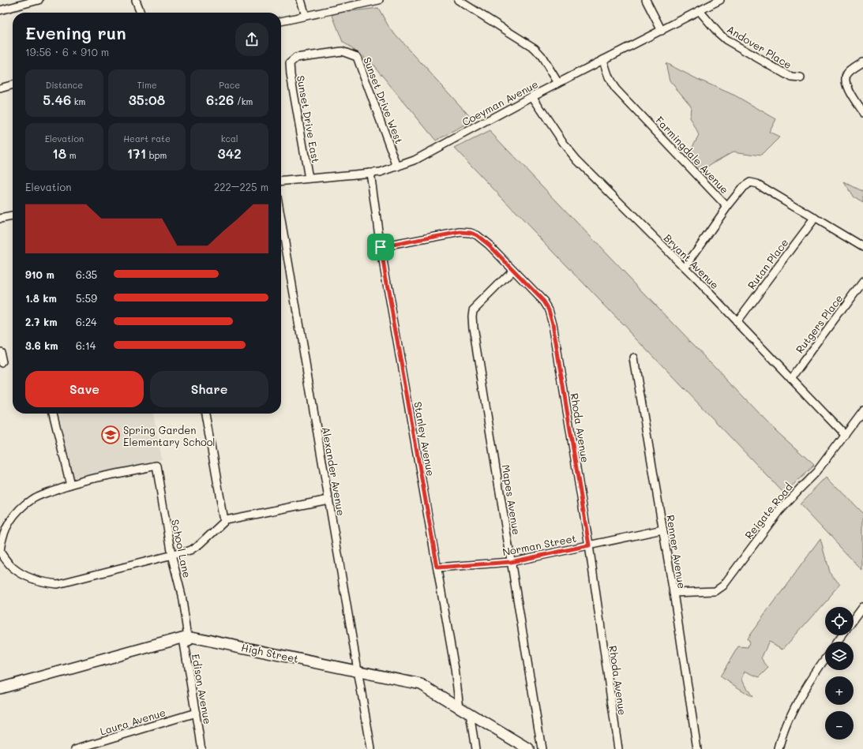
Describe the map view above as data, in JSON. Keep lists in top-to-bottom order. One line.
{"streets":{"street":["Andover Place","Sunset Drive West","Coeyman Avenue","Sunset Drive East","Farmingdale Avenue","Bryant Avenue","Rutan Place","Rutgers Place","Rhoda Avenue","Stanley Avenue","Alexander Avenue","Mapes Avenue","Reigate Road","Norman Street","School Lane","Renner Avenue","High Street","Edison Avenue","Laura Avenue"]},"crossings":[["Andover Place","Coeyman Avenue"],["Sunset Drive West","Coeyman Avenue"],["Sunset Drive West","Sunset Drive East"],["Coeyman Avenue","Sunset Drive East"],["Coeyman Avenue","Farmingdale Avenue"],["Coeyman Avenue","Bryant Avenue"],["Coeyman Avenue","Stanley Avenue"],["Farmingdale Avenue","Rutan Place"],["Bryant Avenue","Rutan Place"],["Bryant Avenue","Rutgers Place"],["Bryant Avenue","Reigate Road"],["Rhoda Avenue","Stanley Avenue"],["Rhoda Avenue","Mapes Avenue"],["Rhoda Avenue","Norman Street"],["Stanley Avenue","Norman Street"],["Stanley Avenue","High Street"],["Alexander Avenue","High Street"],["Mapes Avenue","Norman Street"],["Reigate Road","Renner Avenue"],["Norman Street","Renner Avenue"],["School Lane","High Street"],["School Lane","Edison Avenue"],["High Street","Edison Avenue"],["Edison Avenue","Laura Avenue"]],"places":{"school or university":["Spring Garden Elementary School"]},"page":{"heading":["Evening run","19:56 · 6 × 910 m"],"stats":[["Distance","5.46 km"],["Time","35:08"],["Pace","6:26 /km"],["Elevation","18 m"],["Heart rate","171 bpm"],["kcal","342"]],"chart":["Elevation","222–225 m"],"list":[{"name":"910 m","note":"6:35"},{"name":"1.8 km","note":"5:59"},{"name":"2.7 km","note":"6:24"},{"name":"3.6 km","note":"6:14"}],"buttons":["Save","Share"],"map_buttons":["+","−"]}}
